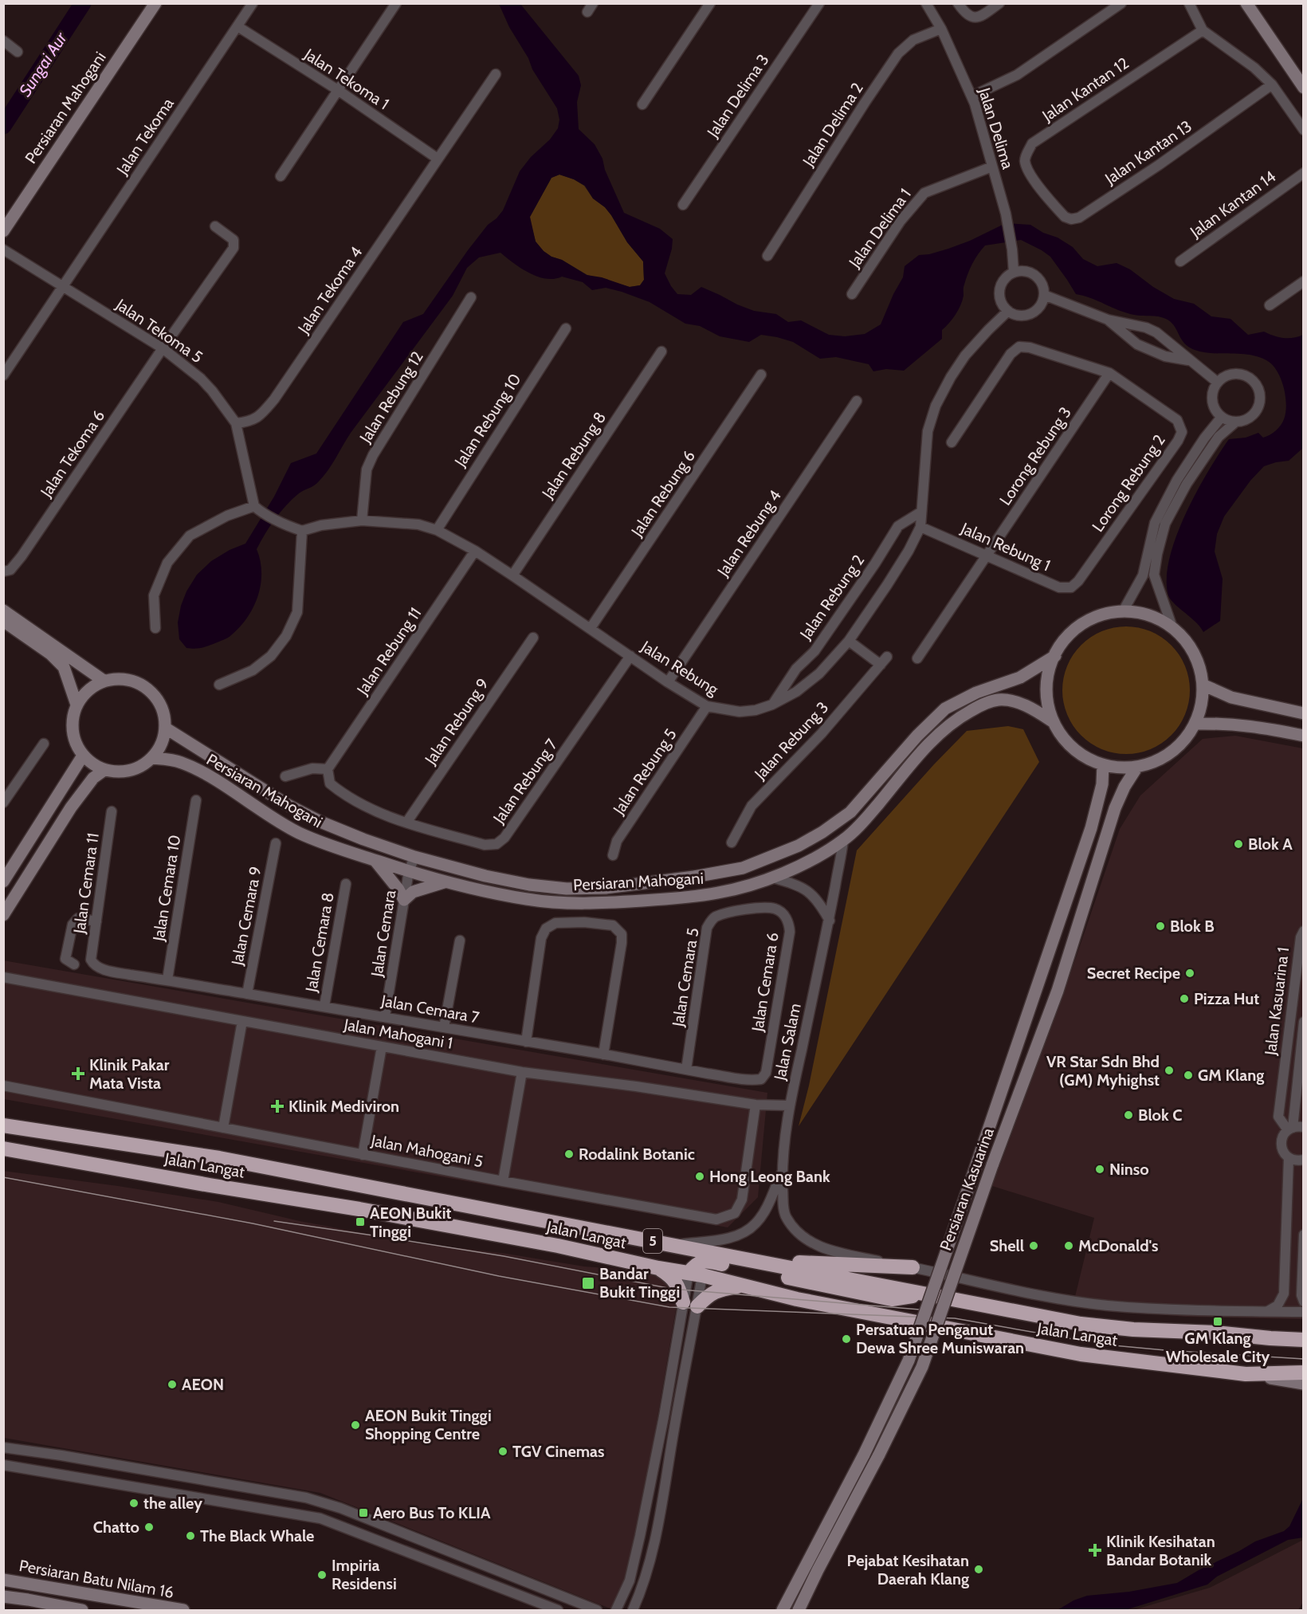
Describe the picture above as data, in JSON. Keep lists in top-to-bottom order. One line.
{"streets":{"highway":["Jalan Langat","5"],"main road":["Persiaran Mahogani","Persiaran Kasuarina","Persiaran Batu Nilam 16"],"street":["Jalan Tekoma 1","Jalan Kantan 12","Jalan Delima 3","Jalan Delima 2","Jalan Delima","Jalan Tekoma","Jalan Kantan 13","Jalan Kantan 14","Jalan Delima 1","Jalan Tekoma 4","Jalan Tekoma 5","Jalan Rebung 12","Jalan Rebung 10","Jalan Tekoma 6","Jalan Rebung 8","Lorong Rebung 3","Lorong Rebung 2","Jalan Rebung 6","Jalan Rebung 4","Jalan Rebung 1","Jalan Rebung 2","Jalan Rebung 11","Jalan Rebung","Jalan Rebung 9","Jalan Rebung 3","Jalan Rebung 5","Jalan Rebung 7","Jalan Cemara 11","Jalan Cemara 10","Jalan Cemara 9","Jalan Cemara","Jalan Cemara 8","Jalan Cemara 5","Jalan Cemara 6","Jalan Kasuarina 1","Jalan Cemara 7","Jalan Mahogani 1","Jalan Salam","Jalan Mahogani 5"]},"crossings":[["Jalan Tekoma 1","Jalan Tekoma"],["Jalan Tekoma 1","Jalan Tekoma 4"],["Jalan Kantan 12","Jalan Kantan 13"],["Persiaran Mahogani","Jalan Cemara"],["Persiaran Mahogani","Jalan Salam"],["Persiaran Mahogani","Persiaran Kasuarina"],["Jalan Delima 2","Jalan Delima"],["Jalan Delima","Jalan Delima 1"],["Jalan Delima","Jalan Rebung"],["Jalan Tekoma","Jalan Tekoma 5"],["Jalan Tekoma 4","Jalan Tekoma 5"],["Jalan Tekoma 5","Jalan Tekoma 6"],["Jalan Rebung 12","Jalan Rebung"],["Jalan Rebung 10","Jalan Rebung"],["Jalan Rebung 8","Jalan Rebung"],["Lorong Rebung 3","Lorong Rebung 2"],["Lorong Rebung 3","Jalan Rebung 1"],["Lorong Rebung 2","Jalan Rebung 1"],["Jalan Rebung 6","Jalan Rebung"],["Jalan Rebung 4","Jalan Rebung"],["Jalan Rebung 1","Jalan Rebung"],["Jalan Rebung 2","Jalan Rebung"],["Jalan Rebung 11","Jalan Rebung"],["Jalan Rebung","Jalan Rebung 3"],["Jalan Rebung","Jalan Rebung 5"],["Jalan Rebung","Jalan Rebung 7"],["Jalan Rebung 9","Jalan Rebung 7"],["Jalan Cemara 11","Jalan Cemara 7"],["Jalan Cemara 10","Jalan Cemara 7"],["Jalan Cemara 9","Jalan Cemara 7"],["Jalan Cemara","Jalan Cemara 7"],["Jalan Cemara 8","Jalan Cemara 7"],["Jalan Cemara 5","Jalan Cemara 6"],["Jalan Cemara 5","Jalan Cemara 7"],["Jalan Cemara 6","Jalan Cemara 7"],["Jalan Mahogani 1","Jalan Salam"],["Jalan Mahogani 1","Jalan Mahogani 5"],["Jalan Langat","5"]],"water":["Sungai Aur"],"places":{"other":["Blok A","Blok B","Secret Recipe","Pizza Hut","VR Star Sdn Bhd (GM) Myhighst","GM Klang","Blok C","Rodalink Botanic","Ninso","Hong Leong Bank","Shell","McDonald's","Persatuan Penganut Dewa Shree Muniswaran","AEON","AEON Bukit Tinggi Shopping Centre","TGV Cinemas","the alley","Chatto","The Black Whale","Pejabat Kesihatan Daerah Klang","Impiria Residensi"],"health":["Klinik Pakar Mata Vista","Klinik Mediviron","Klinik Kesihatan Bandar Botanik"],"transit":["AEON Bukit Tinggi","Bandar Bukit Tinggi","GM Klang Wholesale City","Aero Bus To KLIA"]}}
